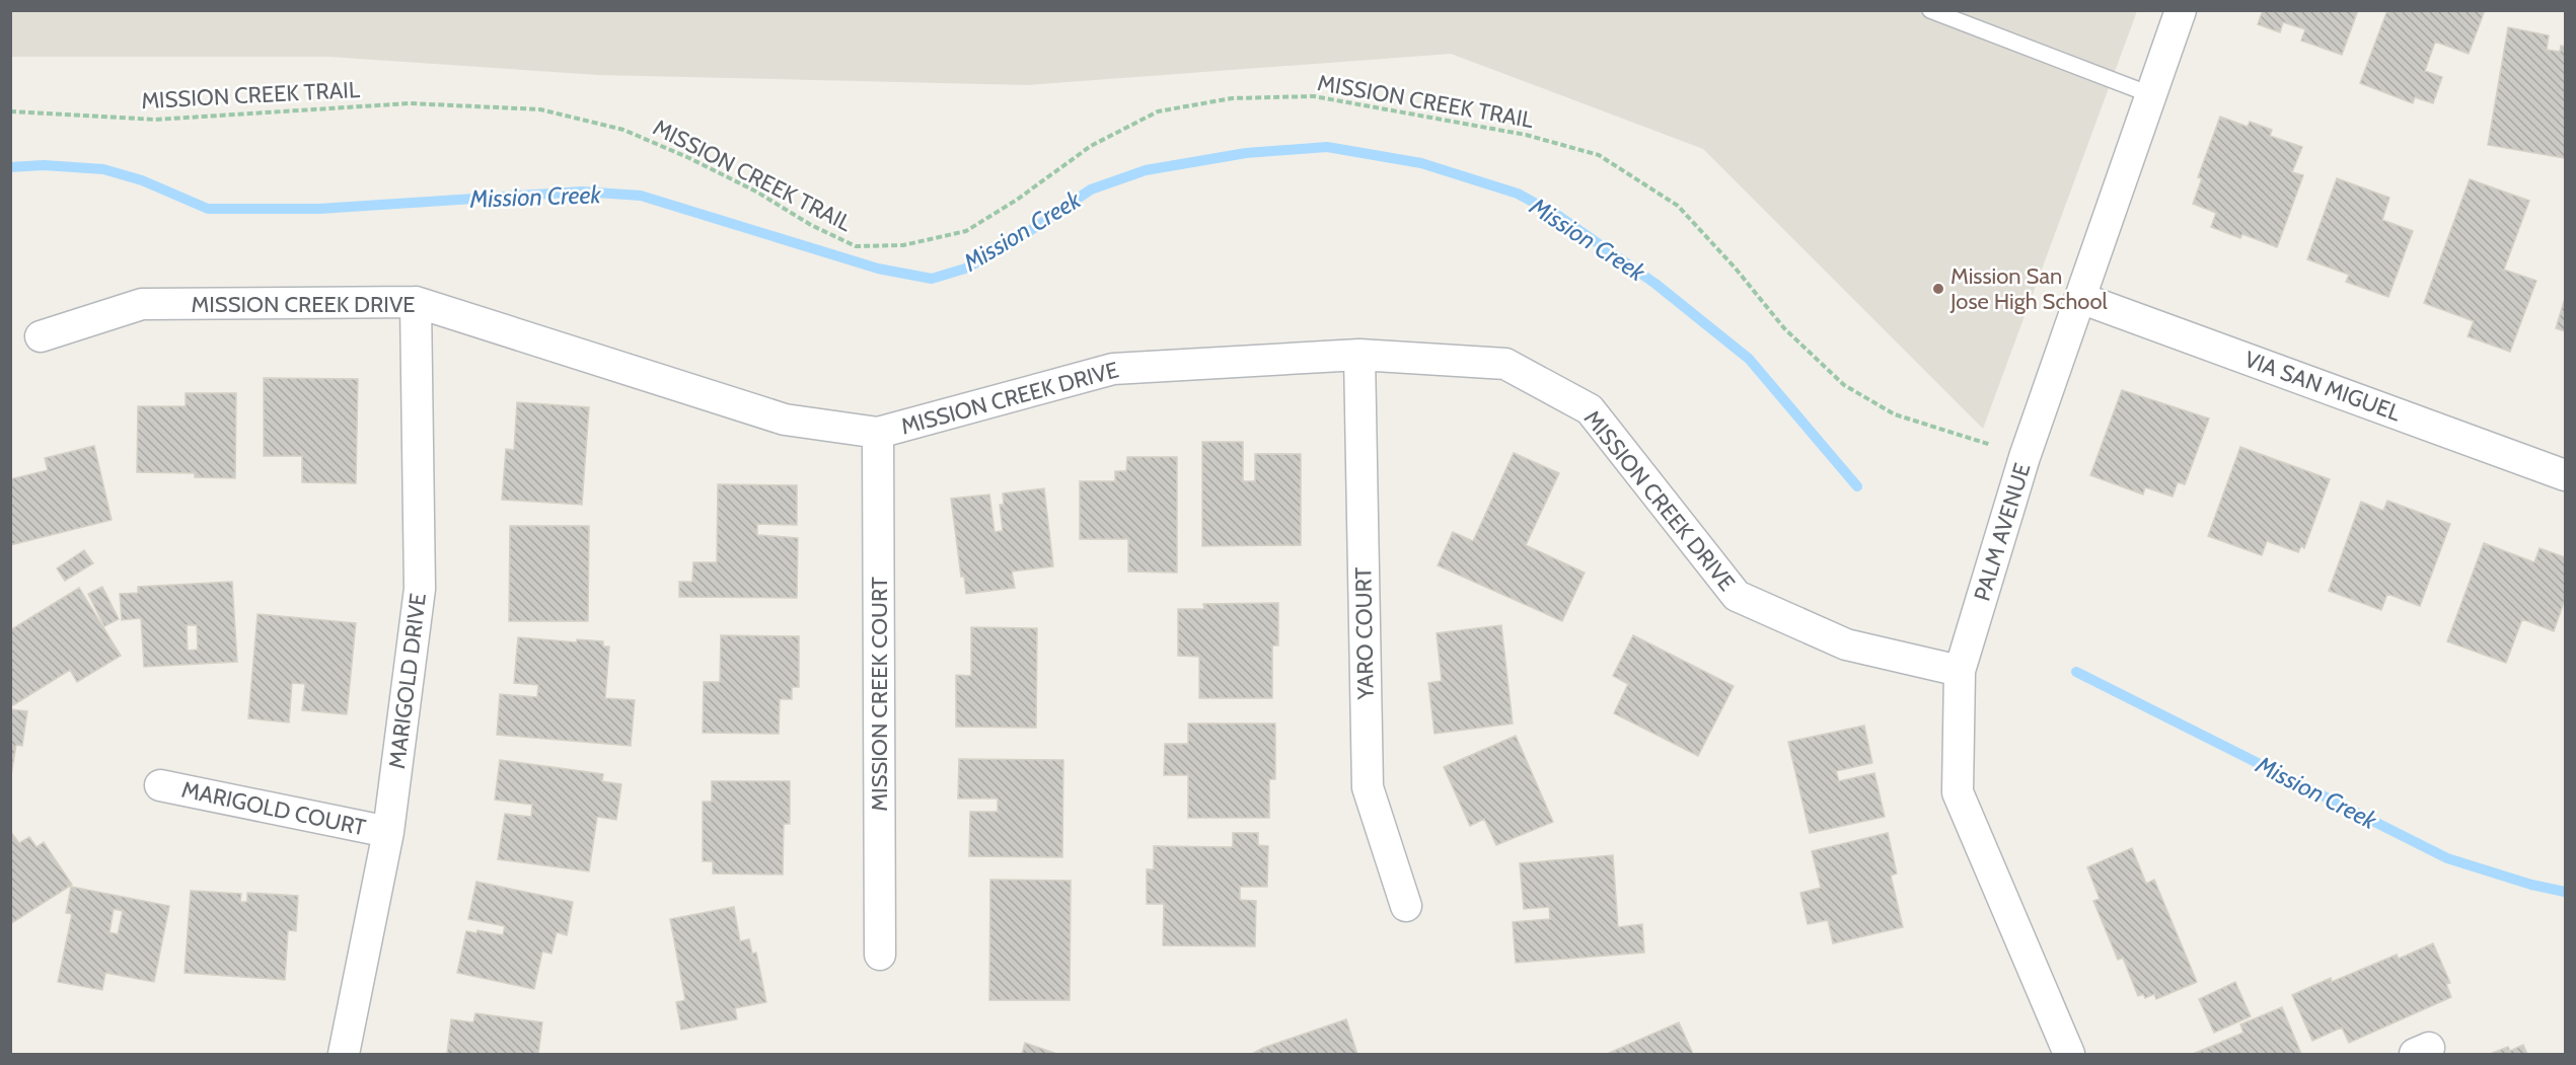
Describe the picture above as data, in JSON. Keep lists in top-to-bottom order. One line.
{"streets":{"street":["MISSION CREEK DRIVE","VIA SAN MIGUEL","PALM AVENUE","YARO COURT","MARIGOLD DRIVE","MISSION CREEK COURT","MARIGOLD COURT"],"path":["MISSION CREEK TRAIL"]},"crossings":[["MISSION CREEK TRAIL","PALM AVENUE"],["MISSION CREEK DRIVE","PALM AVENUE"],["MISSION CREEK DRIVE","YARO COURT"],["MISSION CREEK DRIVE","MARIGOLD DRIVE"],["MISSION CREEK DRIVE","MISSION CREEK COURT"],["VIA SAN MIGUEL","PALM AVENUE"],["MARIGOLD DRIVE","MARIGOLD COURT"]],"water":["Mission Creek"],"places":["Mission San Jose High School"]}
